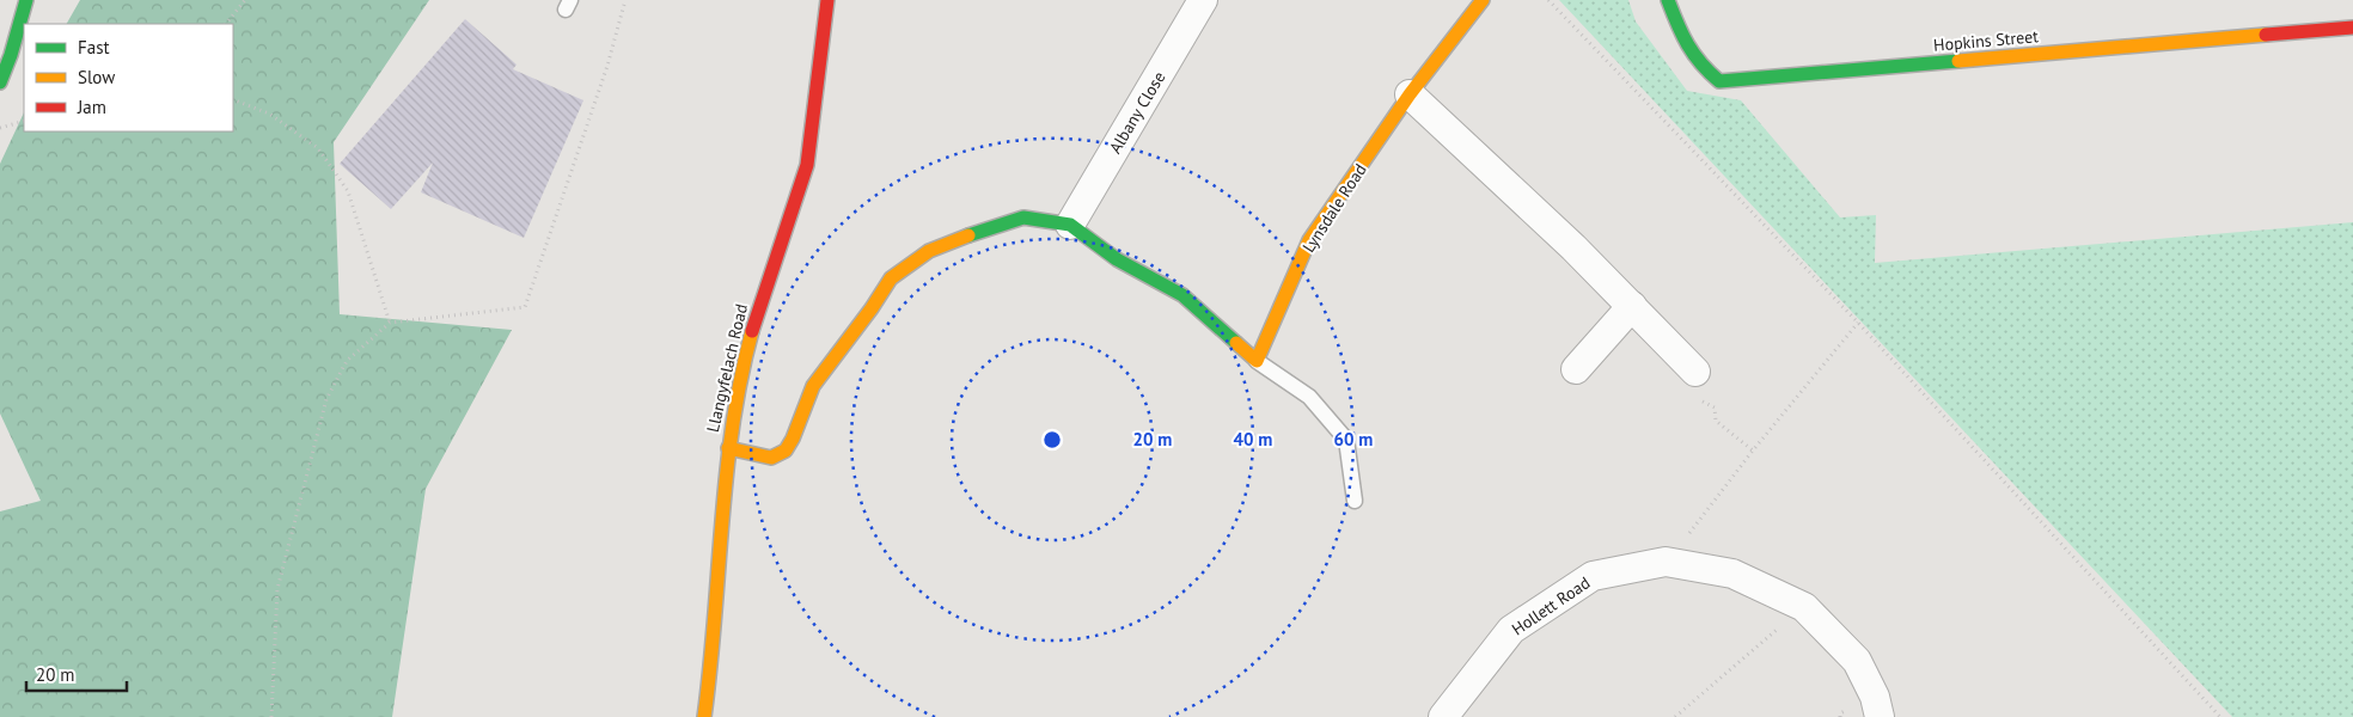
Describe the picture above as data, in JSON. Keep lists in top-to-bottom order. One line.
{"streets":{"street":["Hopkins Street","Albany Close","Lynsdale Road","Llangyfelach Road","Hollett Road"]},"legend":["Fast","Slow","Jam"],"scale_bar":"20 m","rings":["20 m","40 m","60 m"]}
